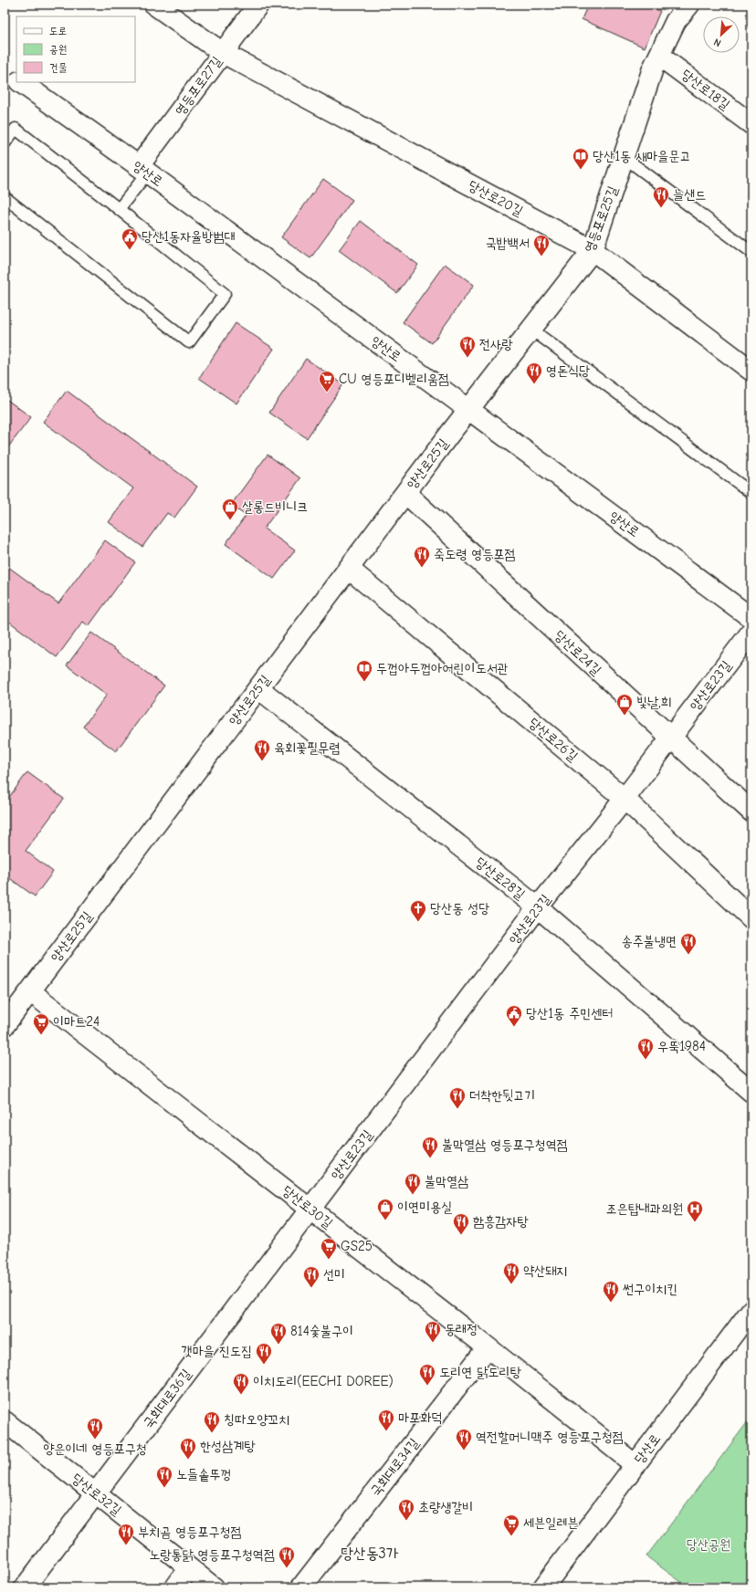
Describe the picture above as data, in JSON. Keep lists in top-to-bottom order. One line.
{"streets":{"street":["영등포로27길","당산로18길","양산로","당산로20길","영등포로25길","양산로25길","당산로24길","양산로23길","당산로26길","당산로28길","당산로30길","국회대로36길","당산로","국회대로34길","당산로32길"]},"crossings":[["영등포로27길","양산로"],["영등포로27길","당산로20길"],["당산로18길","영등포로25길"],["양산로","영등포로25길"],["양산로","양산로25길"],["당산로20길","영등포로25길"],["영등포로25길","양산로25길"],["양산로25길","당산로24길"],["양산로25길","당산로26길"],["양산로25길","당산로28길"],["양산로25길","당산로30길"],["당산로24길","양산로23길"],["양산로23길","당산로26길"],["양산로23길","당산로28길"],["양산로23길","당산로30길"],["양산로23길","국회대로36길"],["당산로30길","국회대로36길"],["당산로30길","당산로"],["당산로30길","국회대로34길"],["국회대로36길","당산로32길"]],"districts":["당산동3가"],"parks":["당산공원"],"places":{"library":["당산1동 새마을문고","두껍아두껍아어린이도서관"],"restaurant":["늘샌드","국밥백서","전사랑","영돈식당","죽도령 영등포점","육회꽃필무렵","송주불냉면","우뚝1984","더착한뒷고기","불막열삼 영등포구청역점","불막열삼","함흥감자탕","약산돼지","선미","썬구이치킨","동래정","814숯불구이","갯마을 진도집","도리연 닭도리탕","이치도리(EECHI DOREE)","마포화덕","칭따오양꼬치","양은이네 영등포구청","역전할머니맥주 영등포구청점","한성삼계탕","노들솥뚜껑","초량생갈비","부치곰 영등포구청점","노랑통닭 영등포구청역점"],"public building":["당산1동자율방범대","당산1동 주민센터"],"supermarket":["CU 영등포디벨리움점","이마트24","GS25","세븐일레븐"],"shop":["살롱드비니크","빛날,희","이연미용실"],"church":["당산동 성당"],"hospital":["조은탑내과의원"]},"legend":["도로","공원","건물"],"north":"bottom left"}
